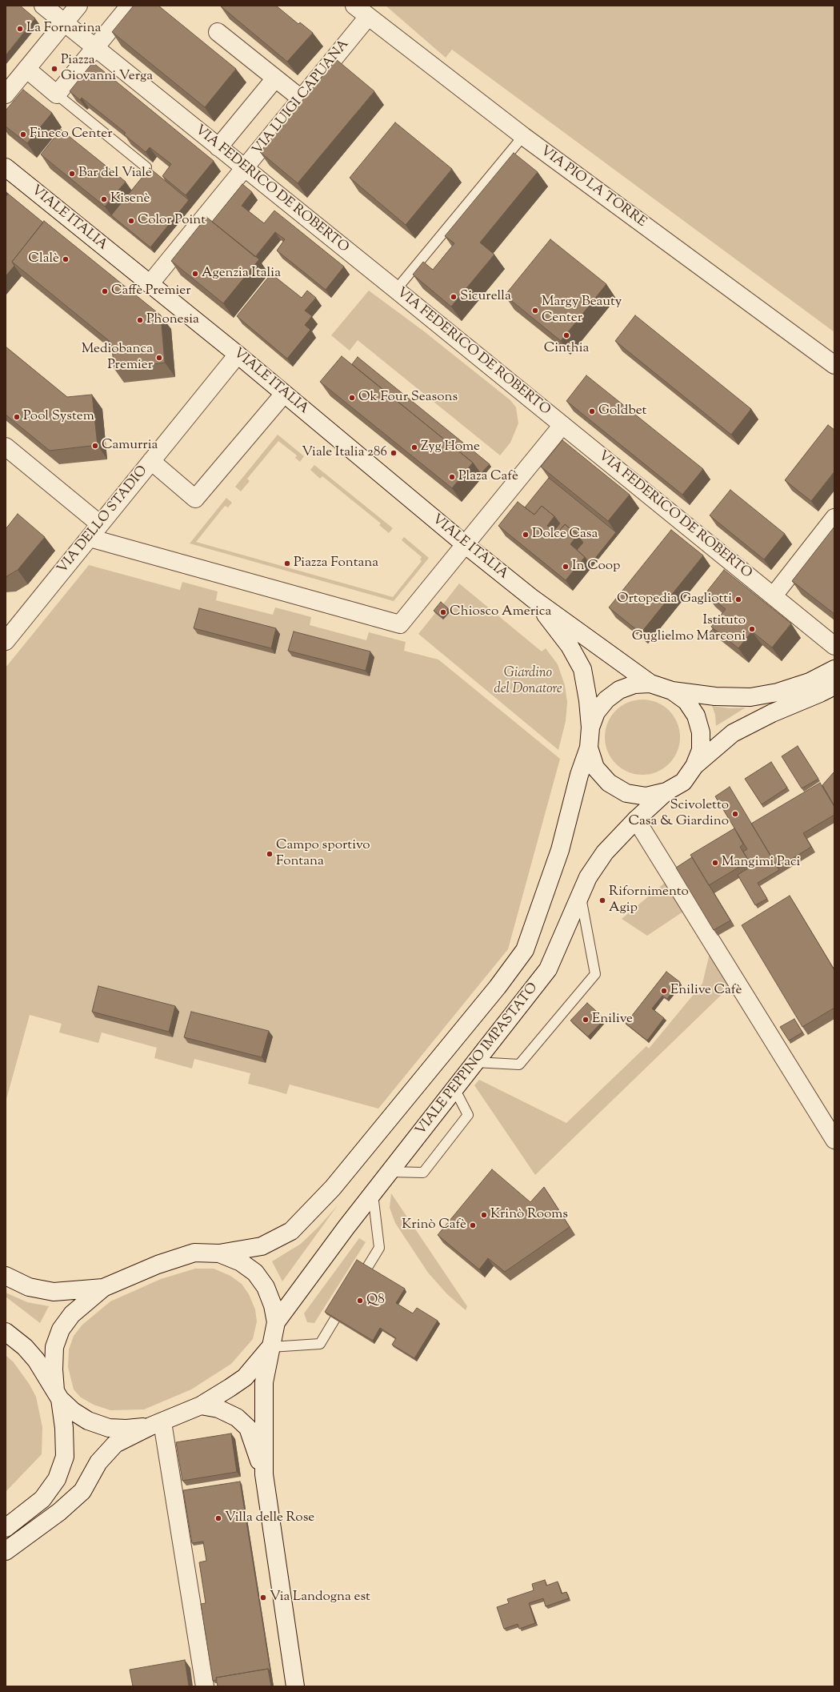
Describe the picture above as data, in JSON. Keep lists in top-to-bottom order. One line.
{"streets":{"main road":["VIA LUIGI CAPUANA","VIA PIO LA TORRE","VIA FEDERICO DE ROBERTO","VIALE ITALIA","VIA DELLO STADIO","VIALE PEPPINO IMPASTATO"]},"crossings":[["VIA LUIGI CAPUANA","VIA PIO LA TORRE"],["VIA LUIGI CAPUANA","VIA FEDERICO DE ROBERTO"],["VIA LUIGI CAPUANA","VIALE ITALIA"],["VIALE ITALIA","VIA DELLO STADIO"]],"parks":["Giardino del Donatore"],"places":["La Fornarina","Piazza Giovanni Verga","Fineco Center","Bar del Viale","Kisenè","Color Point","Clalè","Agenzia Italia","Caffè Premier","Sicurella","Margy Beauty Center","Phonesia","Cinthia","Mediobanca Premier","Ok Four Seasons","Goldbet","Pool System","Camurria","Zyg Home","Viale Italia 286","Plaza Cafè","Dolce Casa","Piazza Fontana","In Coop","Ortopedia Gagliotti","Chiosco America","Istituto Guglielmo Marconi","Scivoletto Casa & Giardino","Campo sportivo Fontana","Mangimi Paci","Rifornimento Agip","Enilive Cafè","Enilive","Krinò Rooms","Krinò Cafè","Q8","Villa delle Rose","Via Landogna est"]}
